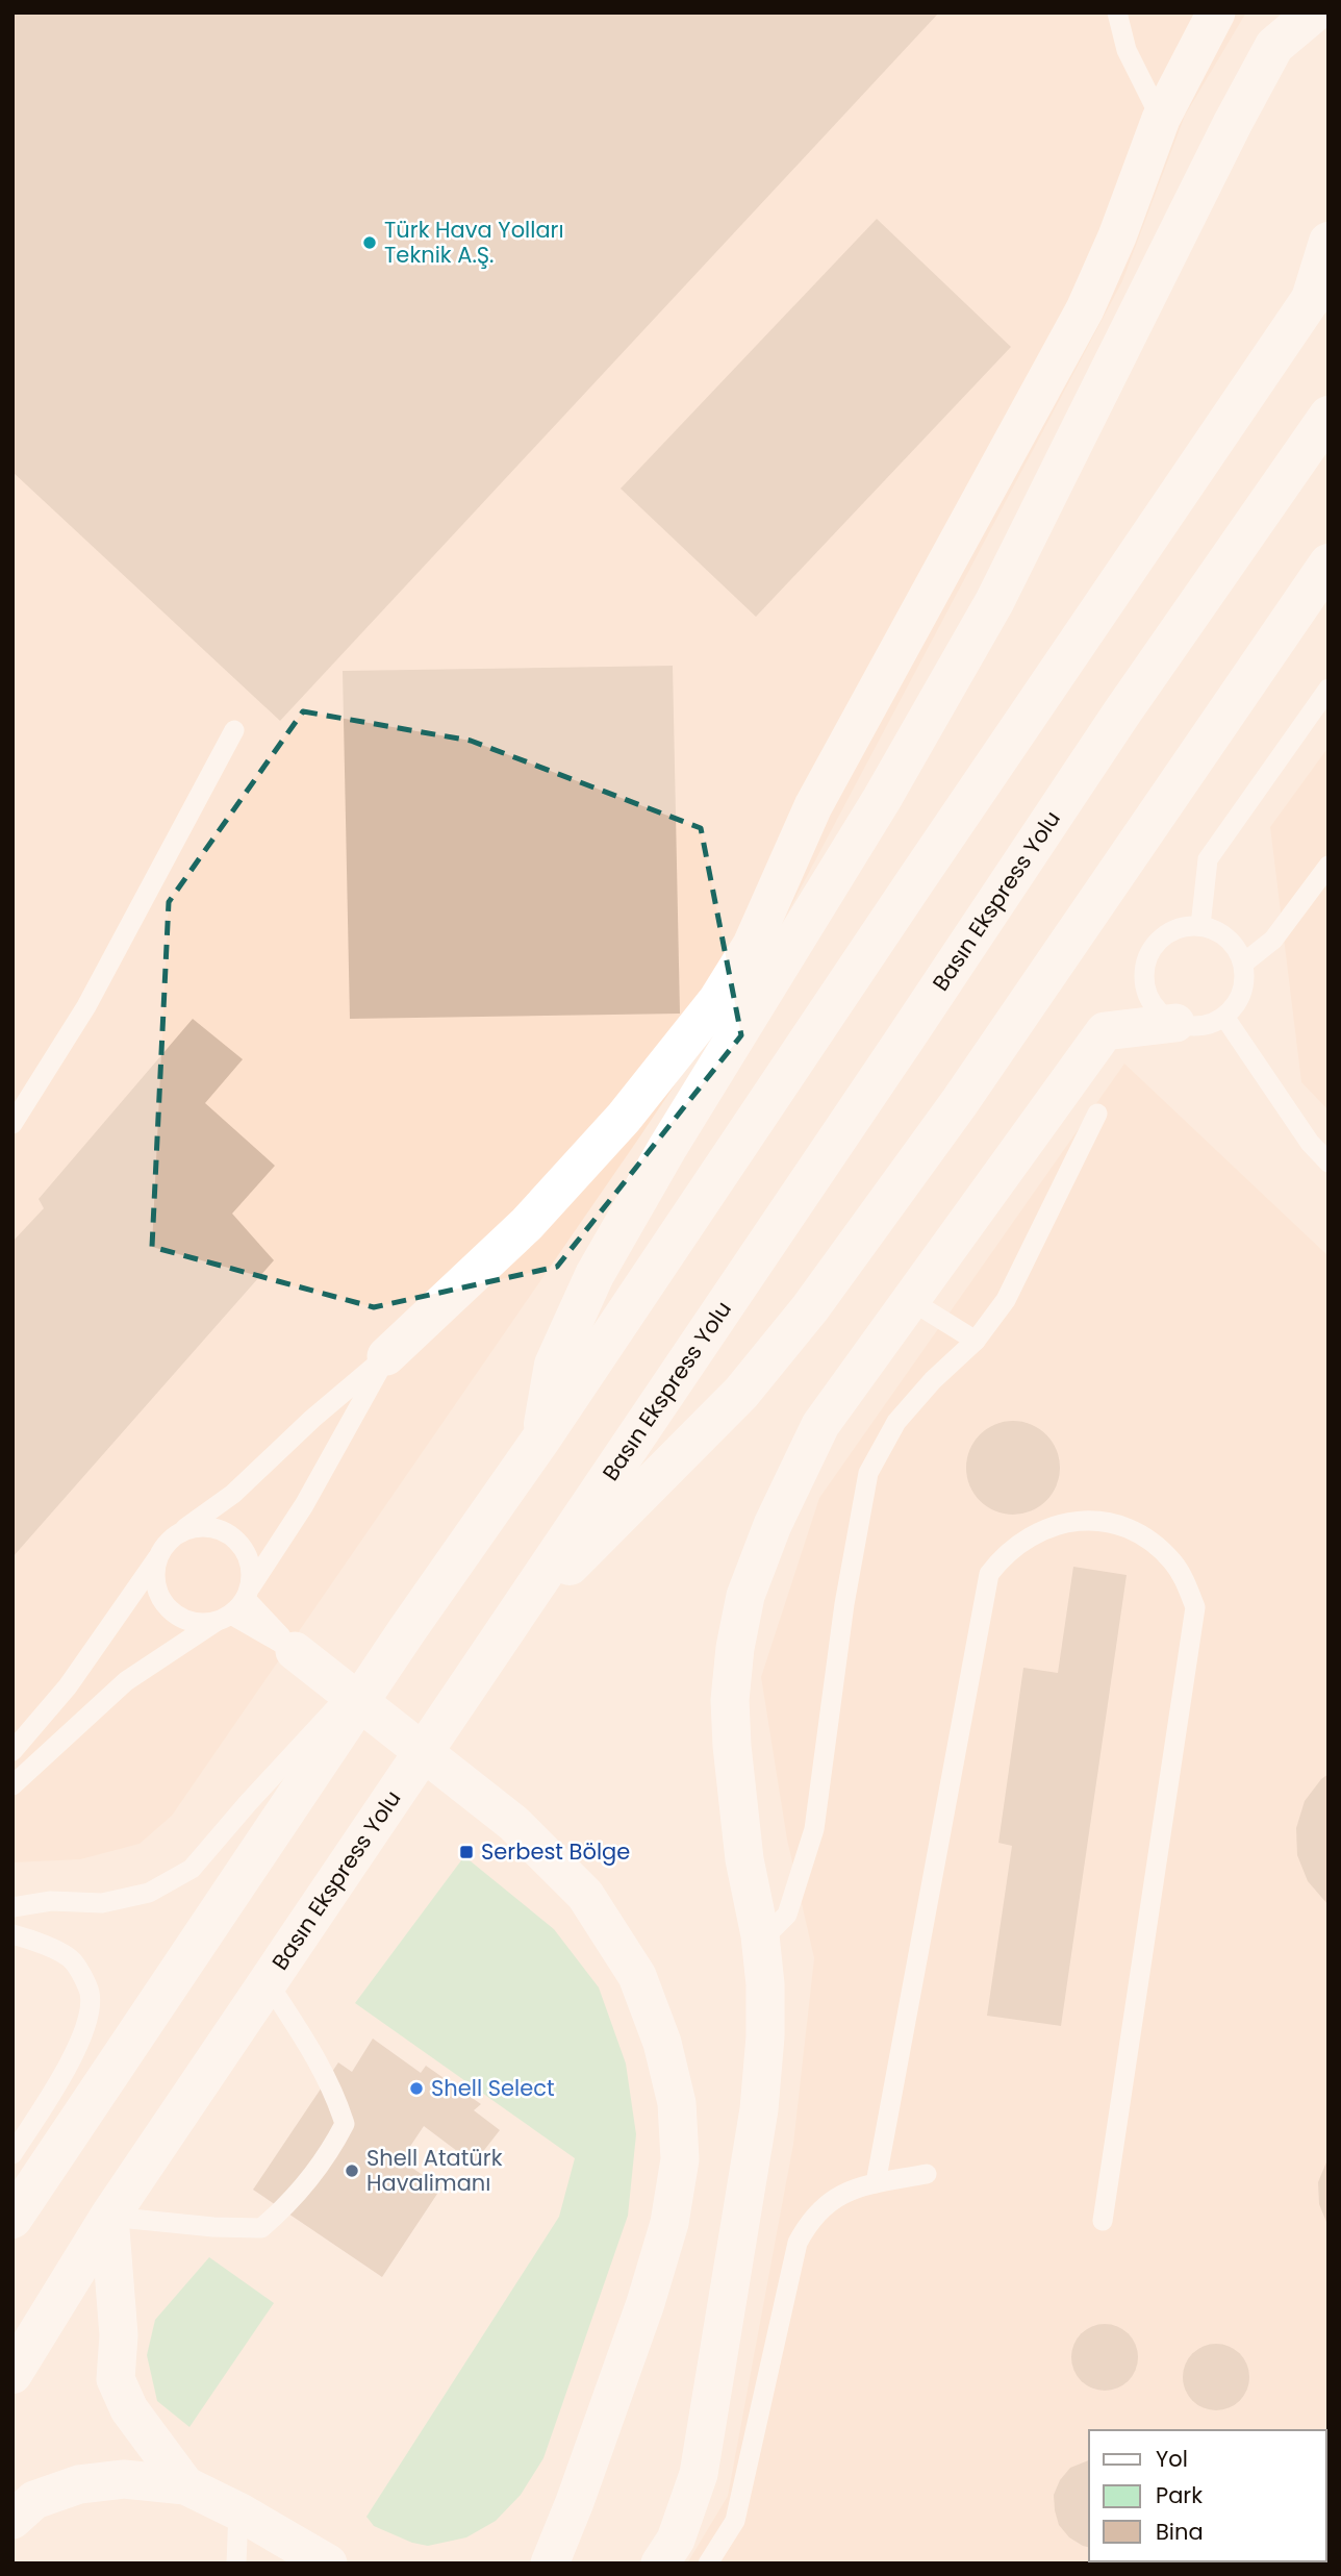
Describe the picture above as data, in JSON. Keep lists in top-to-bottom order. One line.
{"streets":{"main road":["Basın Ekspress Yolu"]},"places":{"other":["Türk Hava Yolları Teknik A.Ş.","Shell Select","Shell Atatürk Havalimanı"],"transit":["Serbest Bölge"]},"legend":["Yol","Park","Bina"]}
